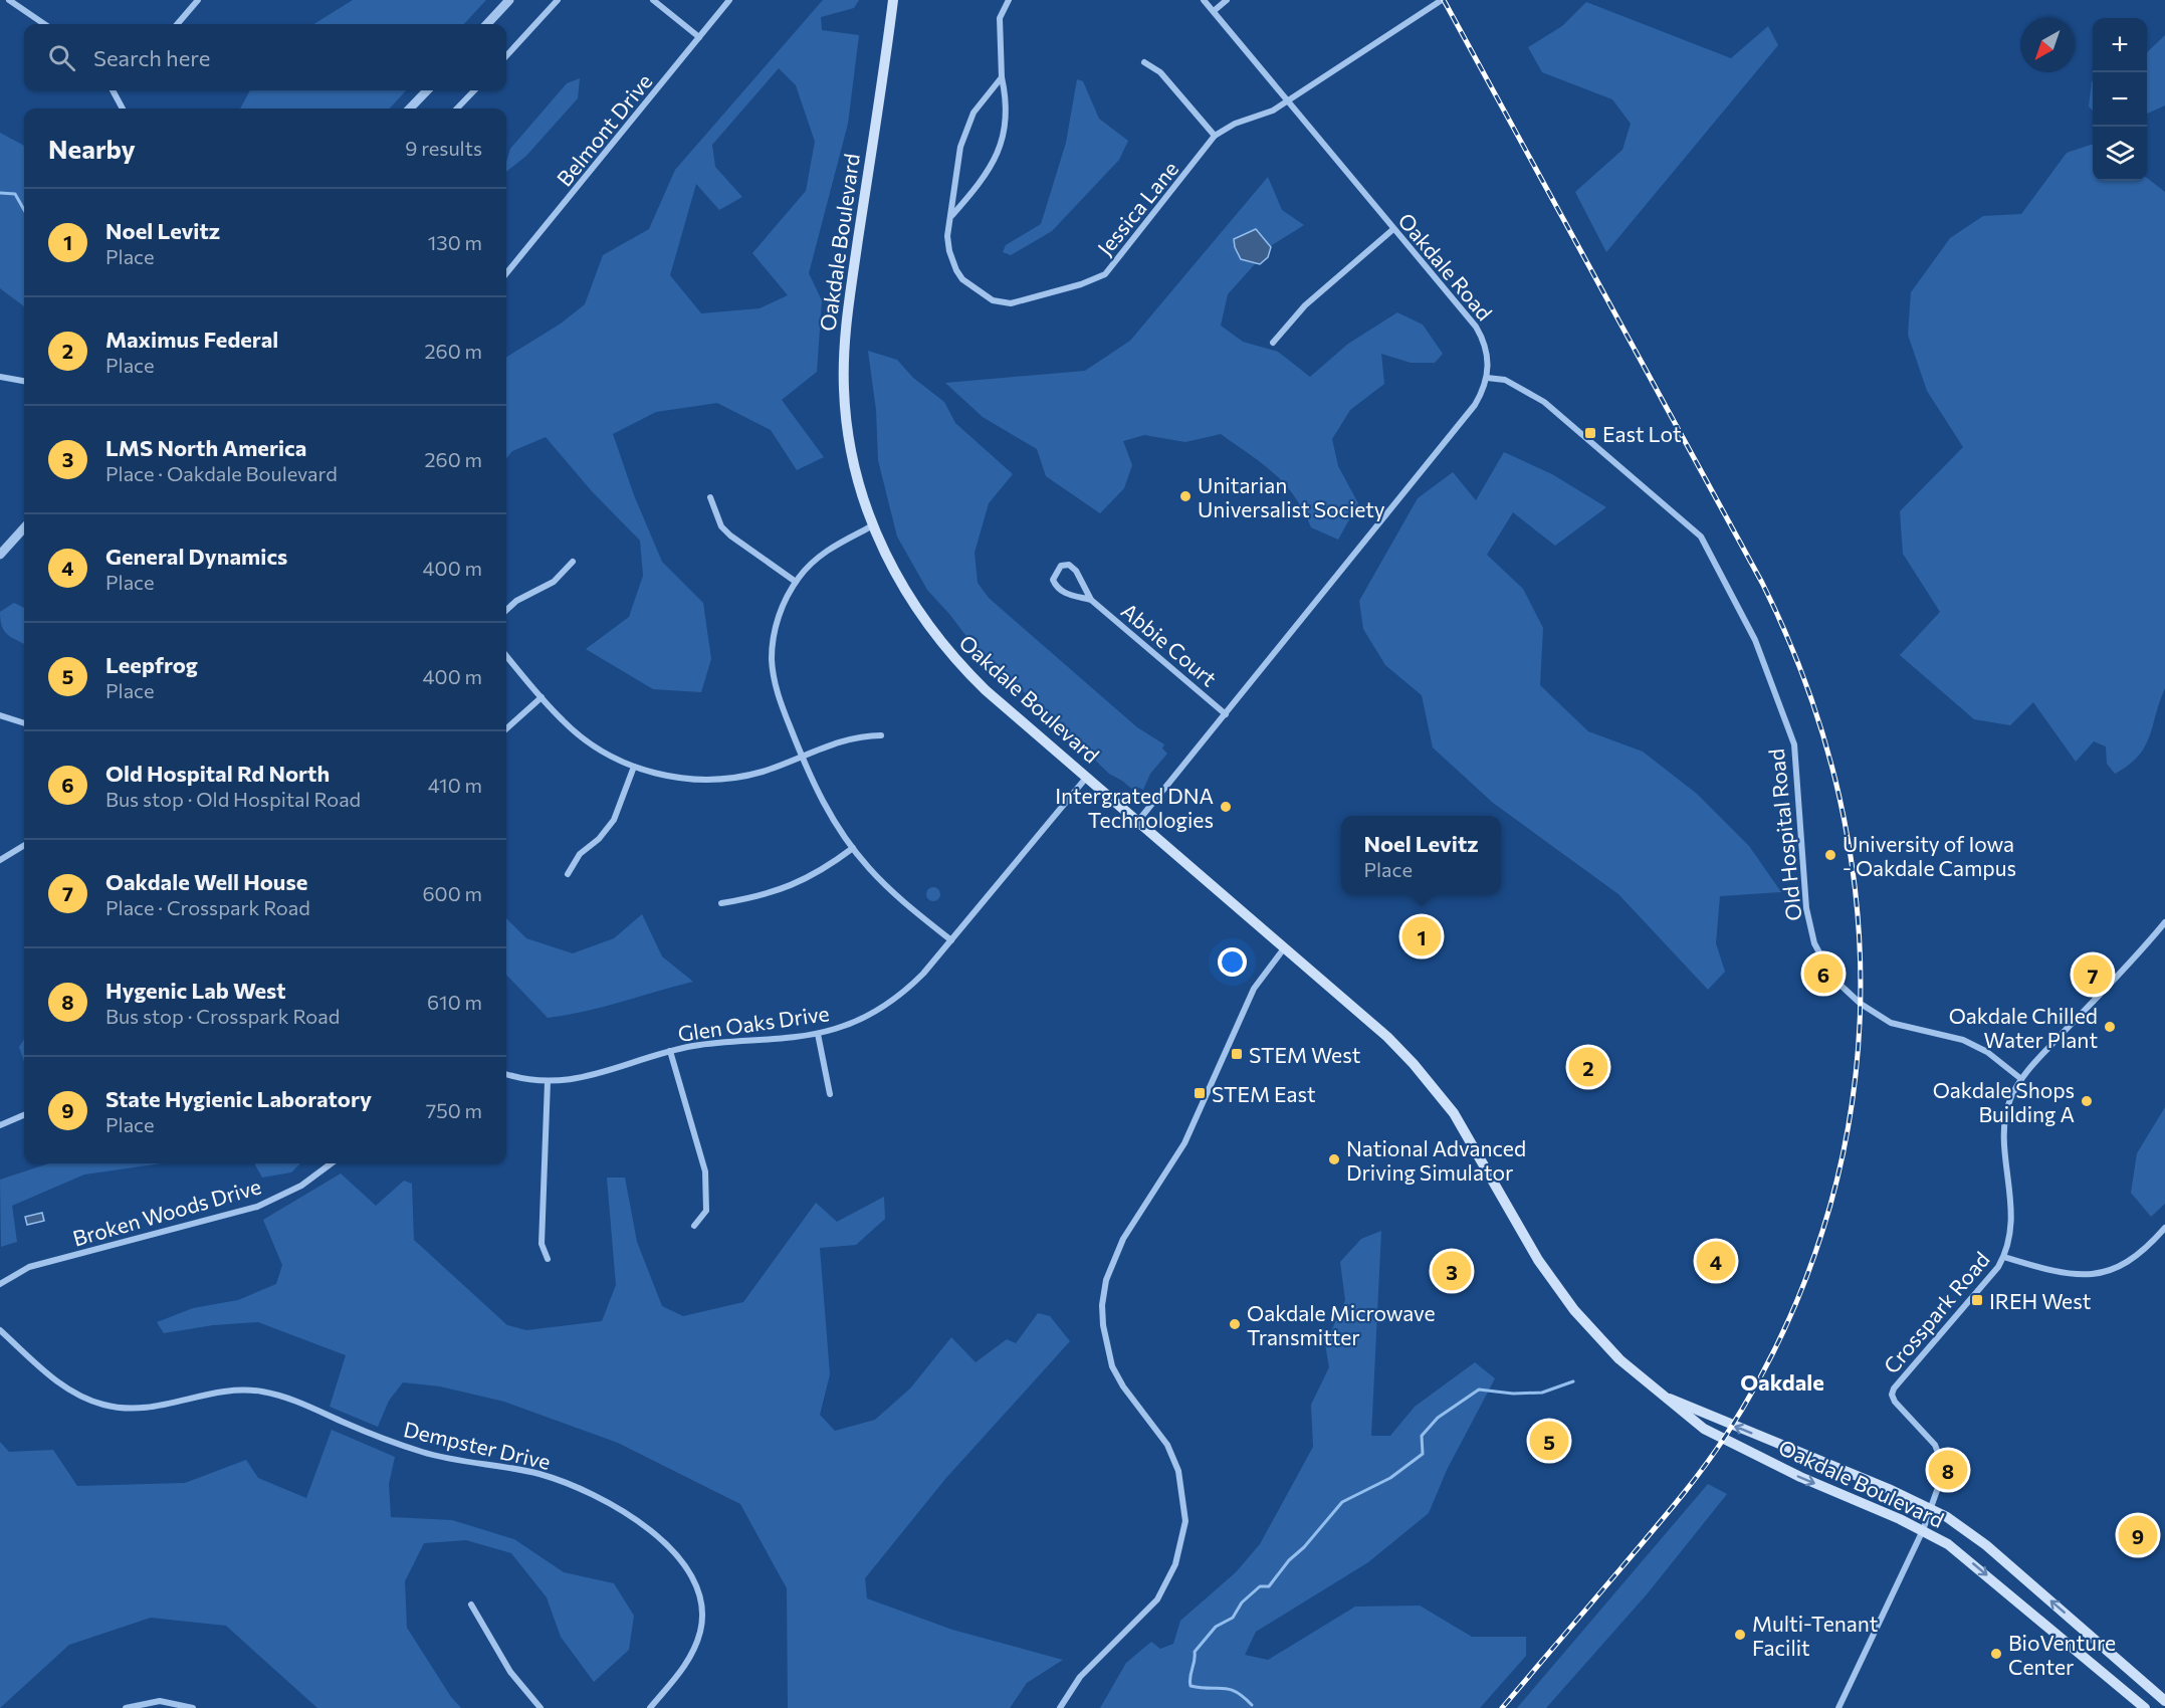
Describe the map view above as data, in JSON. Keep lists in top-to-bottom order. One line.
{"streets":{"main road":["Oakdale Boulevard"],"street":["Belmont Drive","Jessica Lane","Oakdale Road","Abbie Court","Old Hospital Road","Glen Oaks Drive","Broken Woods Drive","Crosspark Road","Dempster Drive"]},"crossings":[["Jessica Lane","Oakdale Road"],["Oakdale Boulevard","Oakdale Road"],["Oakdale Boulevard","Glen Oaks Drive"],["Oakdale Boulevard","Crosspark Road"],["Oakdale Road","Abbie Court"],["Oakdale Road","Old Hospital Road"],["Old Hospital Road","Crosspark Road"]],"districts":["Oakdale"],"places":{"transit":["East Lot","STEM West","STEM East","IREH West"],"other":["Unitarian Universalist Society","Intergrated DNA Technologies","University of Iowa - Oakdale Campus","Oakdale Chilled Water Plant","Oakdale Shops Building A","National Advanced Driving Simulator","Oakdale Microwave Transmitter","Multi-Tenant Facilit","BioVenture Center"]},"north":"bottom left","page":{"map_buttons":["+","−"],"search":"Search here","heading":["Nearby","9 results"],"list":[{"mark":"1","name":"Noel Levitz","note":"Place","value":"130 m"},{"mark":"2","name":"Maximus Federal","note":"Place","value":"260 m"},{"mark":"3","name":"LMS North America","note":"Place · Oakdale Boulevard","value":"260 m"},{"mark":"4","name":"General Dynamics","note":"Place","value":"400 m"},{"mark":"5","name":"Leepfrog","note":"Place","value":"400 m"},{"mark":"6","name":"Old Hospital Rd North","note":"Bus stop · Old Hospital Road","value":"410 m"},{"mark":"7","name":"Oakdale Well House","note":"Place · Crosspark Road","value":"600 m"},{"mark":"8","name":"Hygenic Lab West","note":"Bus stop · Crosspark Road","value":"610 m"},{"mark":"9","name":"State Hygienic Laboratory","note":"Place","value":"750 m"}],"popup":["Noel Levitz","Place"],"pins":["1","6","7","2","4","3","5","8","9"]}}
